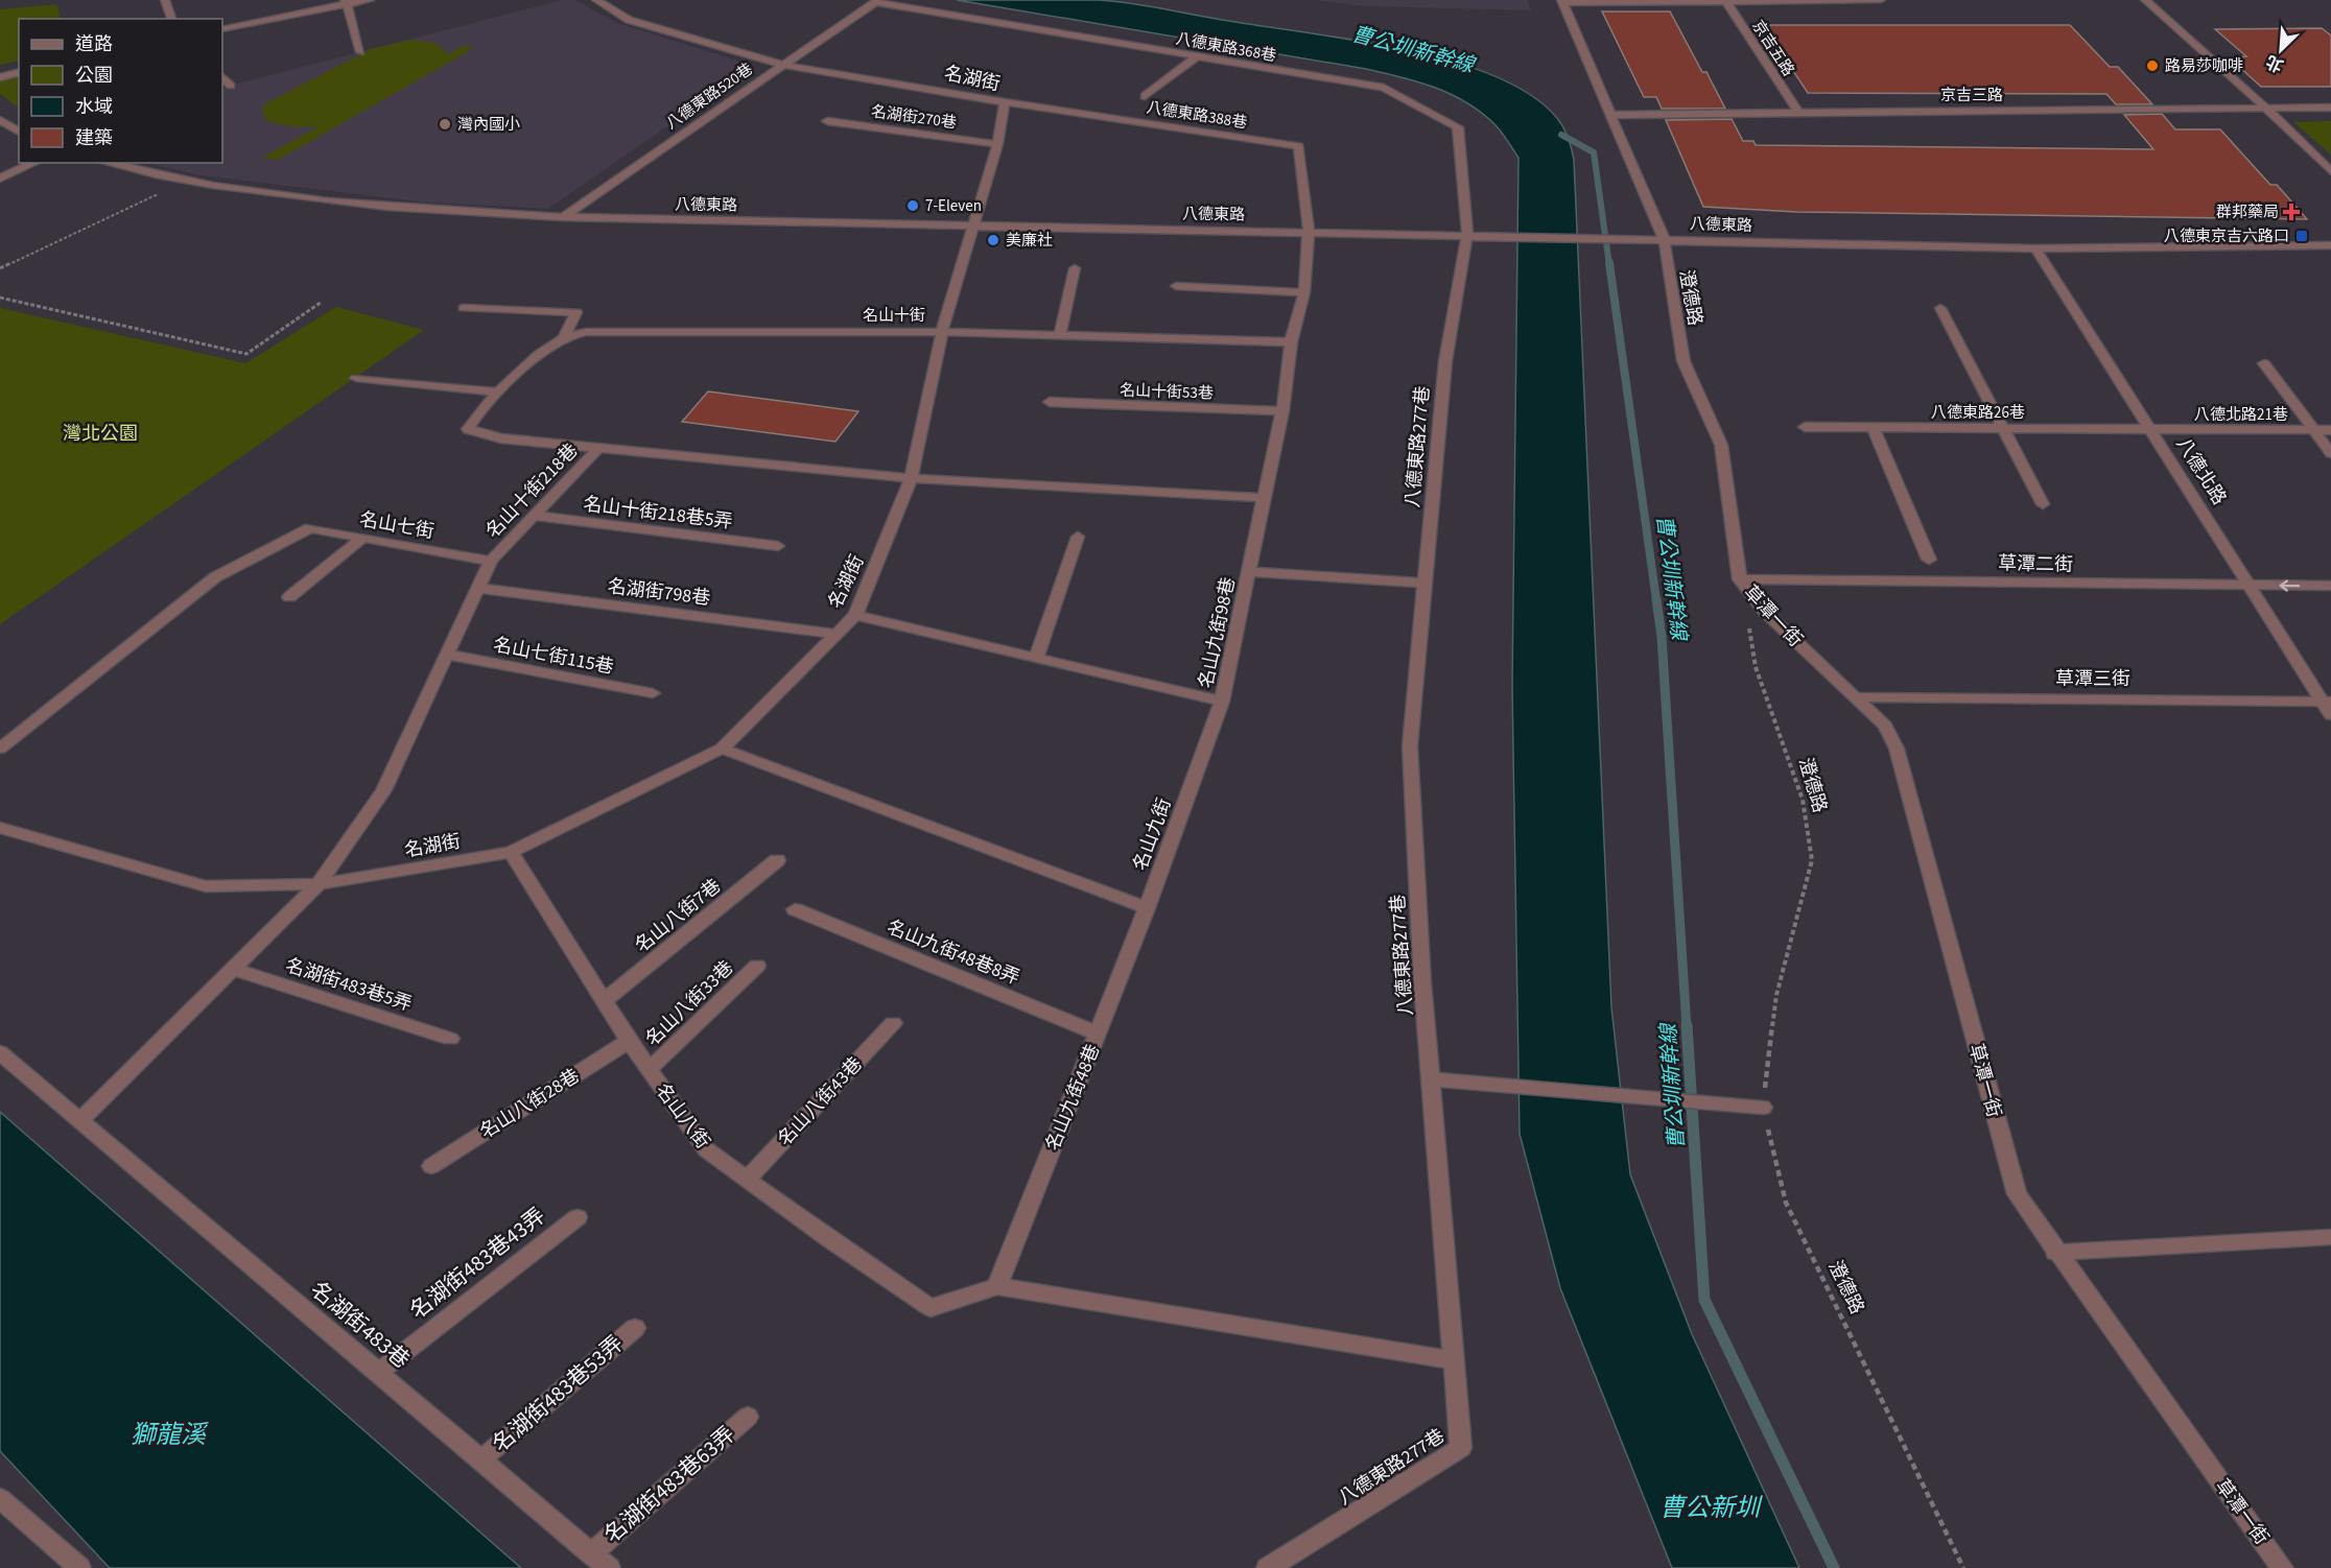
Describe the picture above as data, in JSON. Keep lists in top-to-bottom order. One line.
{"streets":{"street":["八德東路368巷","京吉五路","名湖街","京吉三路","八德東路520巷","八德東路388巷","名湖街270巷","八德東路","澄德路","名山十街","名山十街53巷","八德東路26巷","八德北路21巷","八德東路277巷","八德北路","名山十街218巷","名山十街218巷5弄","名山七街","草潭二街","名湖街798巷","草潭一街","名山九街98巷","名山七街115巷","草潭三街","名山九街","名山八街7巷","名山九街48巷8弄","名湖街483巷5弄","名山八街33巷","名山九街48巷","名山八街43巷","名山八街28巷","名山八街","名湖街483巷43弄","名湖街483巷","名湖街483巷53弄","名湖街483巷63弄"]},"crossings":[["八德東路368巷","八德東路520巷"],["八德東路368巷","八德東路"],["八德東路368巷","八德東路277巷"],["京吉五路","京吉三路"],["名湖街","八德東路520巷"],["名湖街","八德東路388巷"],["名湖街","名湖街270巷"],["名湖街","八德東路"],["名湖街","名山十街"],["名湖街","名湖街798巷"],["名湖街","名山八街"],["京吉三路","澄德路"],["八德東路520巷","八德東路"],["八德東路388巷","八德東路"],["八德東路","澄德路"],["八德東路","八德東路277巷"],["八德東路","八德北路"],["澄德路","草潭二街"],["澄德路","草潭一街"],["名山十街","名山十街218巷"],["名山十街","名山九街98巷"],["八德東路26巷","八德北路21巷"],["八德東路26巷","八德北路"],["八德北路21巷","八德北路"],["八德北路","草潭二街"],["八德北路","草潭三街"],["名山十街218巷","名山十街218巷5弄"],["名山十街218巷","名山七街"],["草潭二街","草潭一街"],["草潭一街","草潭三街"],["名山九街98巷","名山九街"],["名山九街","名山九街48巷"],["名山八街7巷","名山八街"],["名山九街48巷8弄","名山九街48巷"],["名山八街33巷","名山八街"],["名山九街48巷","名山八街"],["名山八街43巷","名山八街"],["名山八街28巷","名山八街"],["名湖街483巷43弄","名湖街483巷"],["名湖街483巷","名湖街483巷53弄"],["名湖街483巷","名湖街483巷63弄"]],"water":["曹公圳新幹線","獅龍溪","曹公新圳"],"parks":["灣北公園"],"places":{"other":["路易莎咖啡","灣內國小","7-Eleven","美廉社"],"health":["群邦藥局"],"transit":["八德東京吉六路口"]},"legend":["道路","公園","水域","建築"],"north":"bottom left"}
